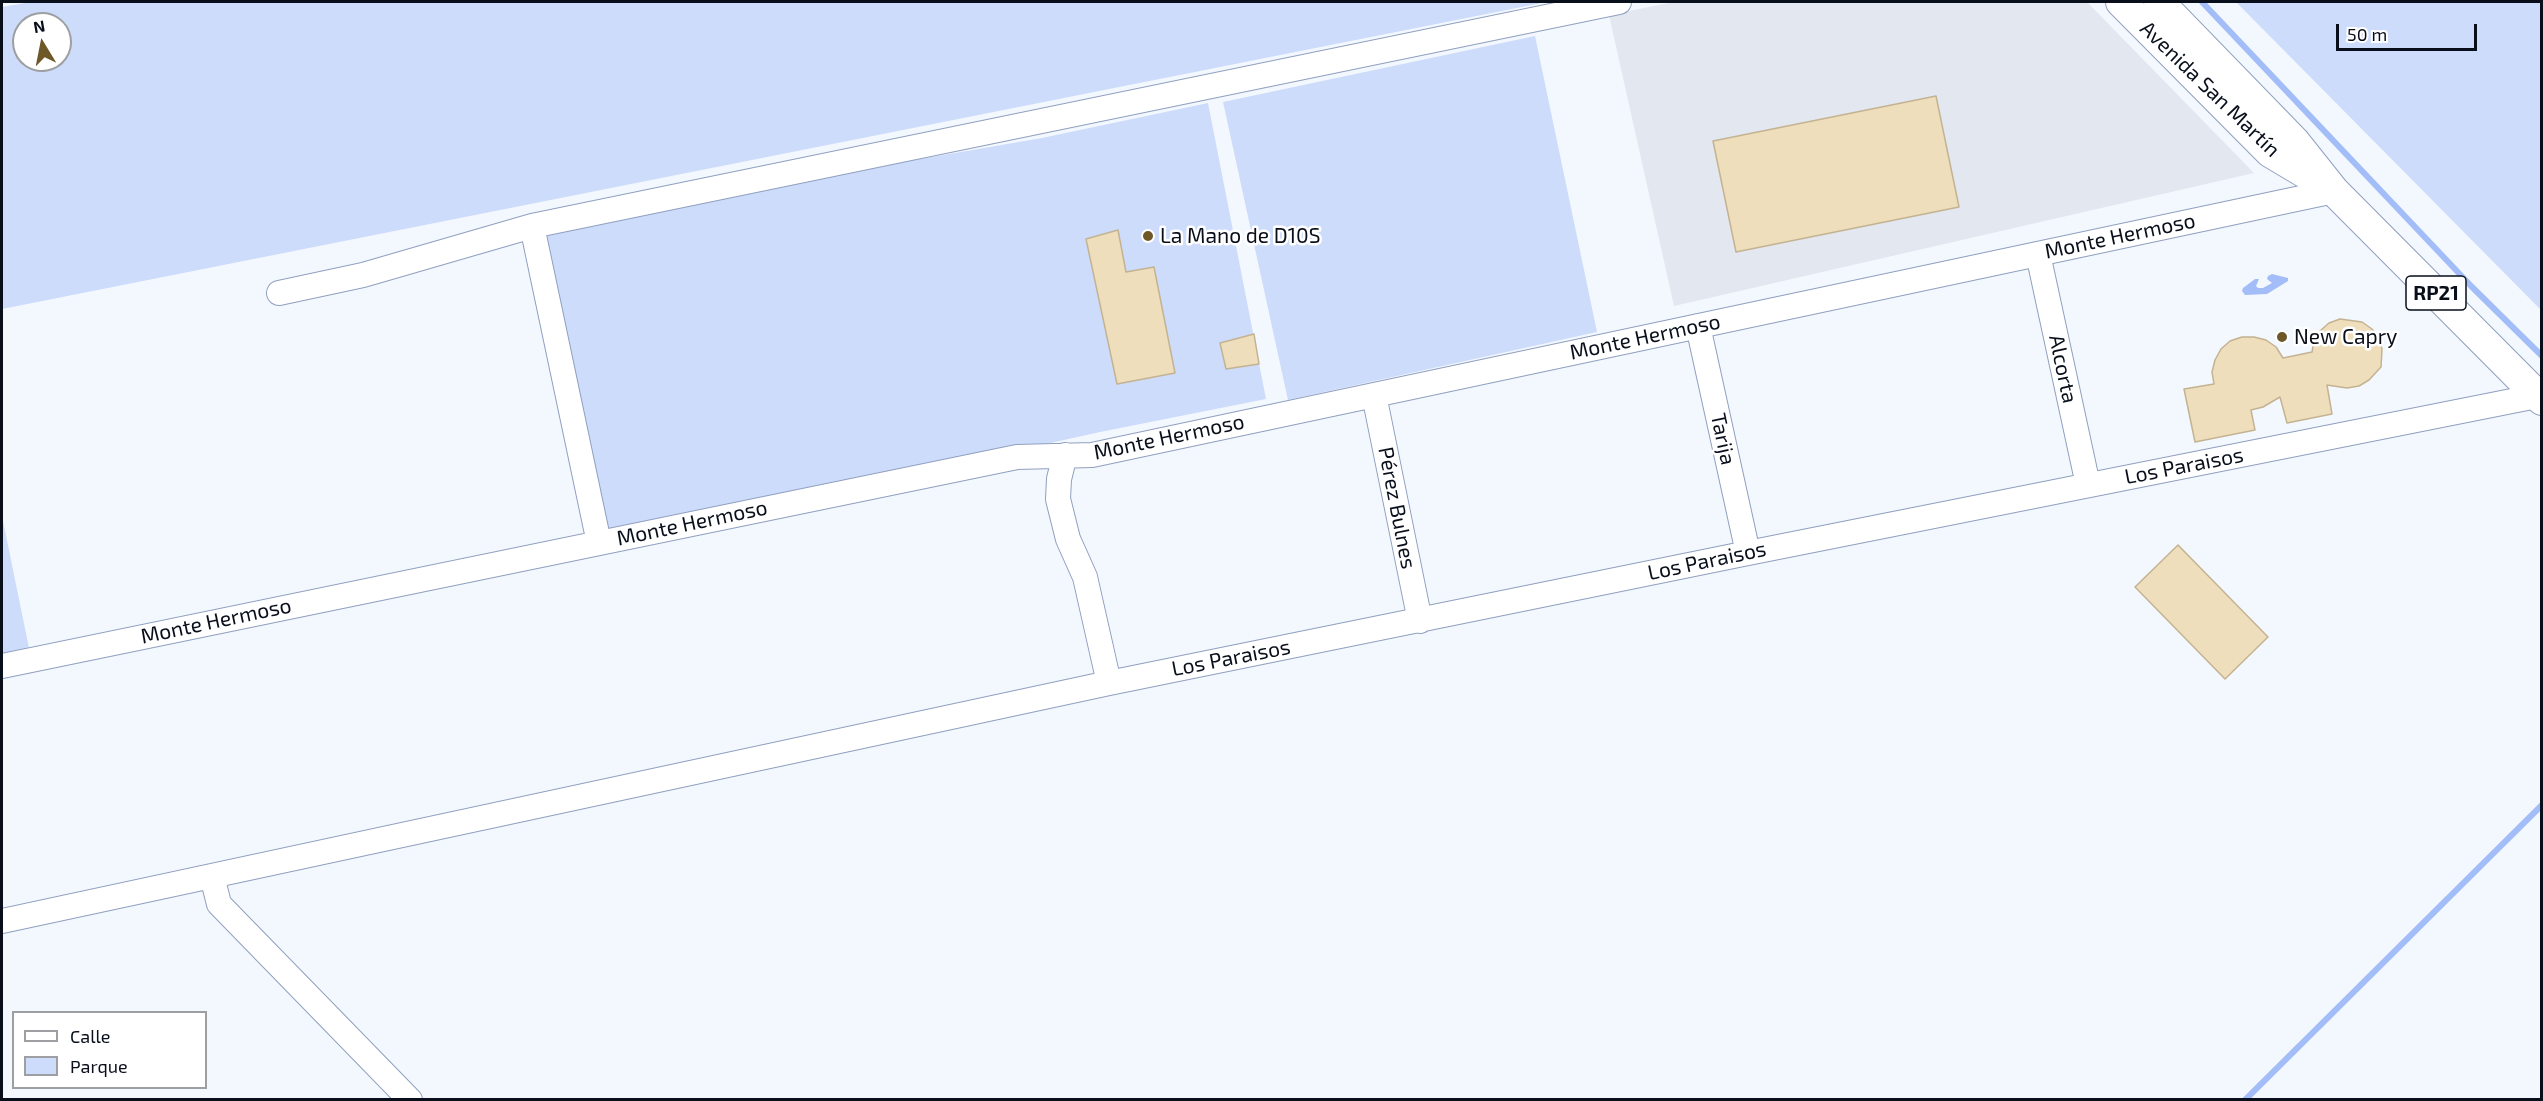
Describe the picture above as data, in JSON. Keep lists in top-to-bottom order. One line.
{"streets":{"main road":["Avenida San Martín","RP21"],"street":["Monte Hermoso","Alcorta","Tarija","Los Paraisos","Pérez Bulnes"]},"crossings":[["Avenida San Martín","Monte Hermoso"],["Avenida San Martín","Los Paraisos"],["Monte Hermoso","Alcorta"],["Monte Hermoso","Tarija"],["Monte Hermoso","Pérez Bulnes"],["Alcorta","Los Paraisos"],["Tarija","Los Paraisos"],["Los Paraisos","Pérez Bulnes"]],"places":["La Mano de D10S","New Capry"],"legend":["Calle","Parque"],"scale_bar":"50 m","north":"top"}
